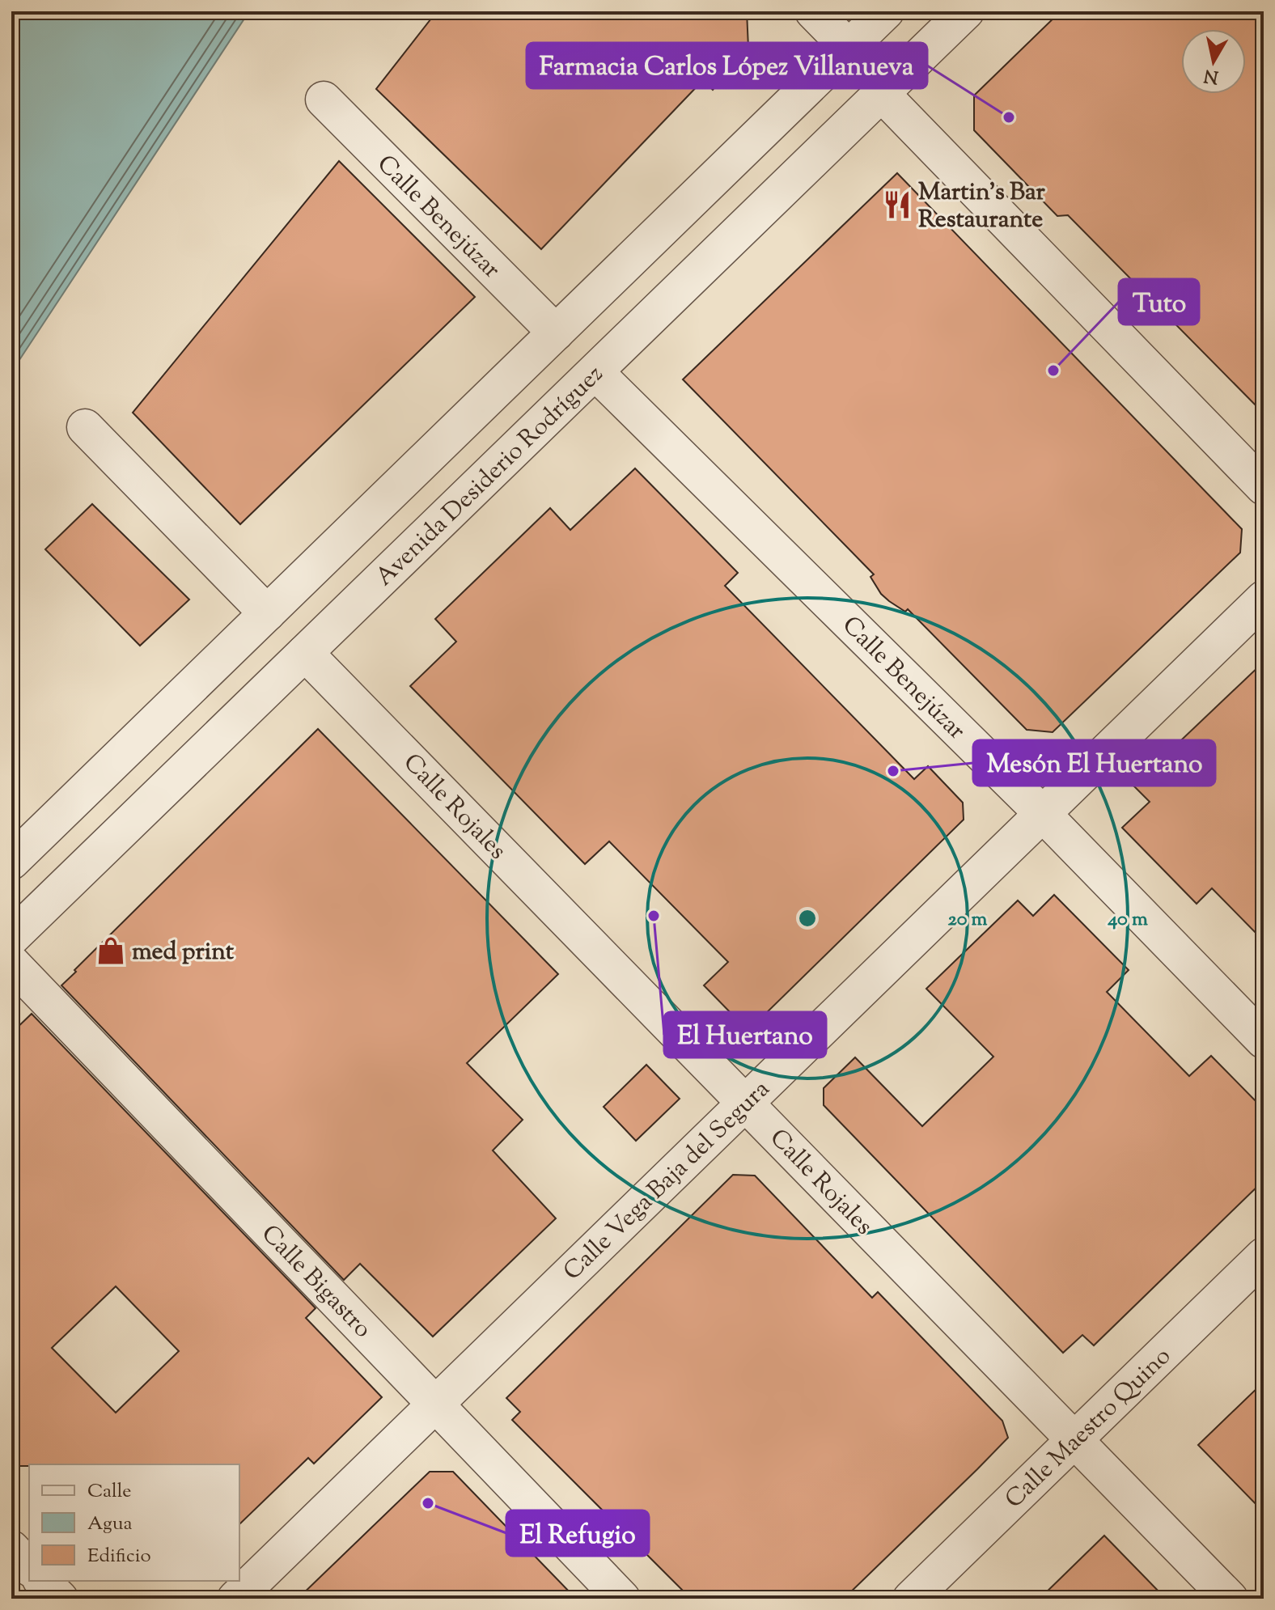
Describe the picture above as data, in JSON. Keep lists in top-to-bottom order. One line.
{"streets":{"street":["Calle Benejúzar","Avenida Desiderio Rodríguez","Calle Rojales","Calle Vega Baja del Segura","Calle Bigastro","Calle Maestro Quino"]},"crossings":[["Calle Benejúzar","Avenida Desiderio Rodríguez"],["Calle Benejúzar","Calle Vega Baja del Segura"],["Avenida Desiderio Rodríguez","Calle Rojales"],["Calle Rojales","Calle Vega Baja del Segura"],["Calle Rojales","Calle Maestro Quino"],["Calle Vega Baja del Segura","Calle Bigastro"]],"places":{"other":["Farmacia Carlos López Villanueva","Tuto","Mesón El Huertano","El Huertano","El Refugio"],"restaurant":["Martin's Bar Restaurante"],"shop":["med print"]},"legend":["Calle","Agua","Edificio"],"north":"bottom","rings":["20 m","40 m"]}
